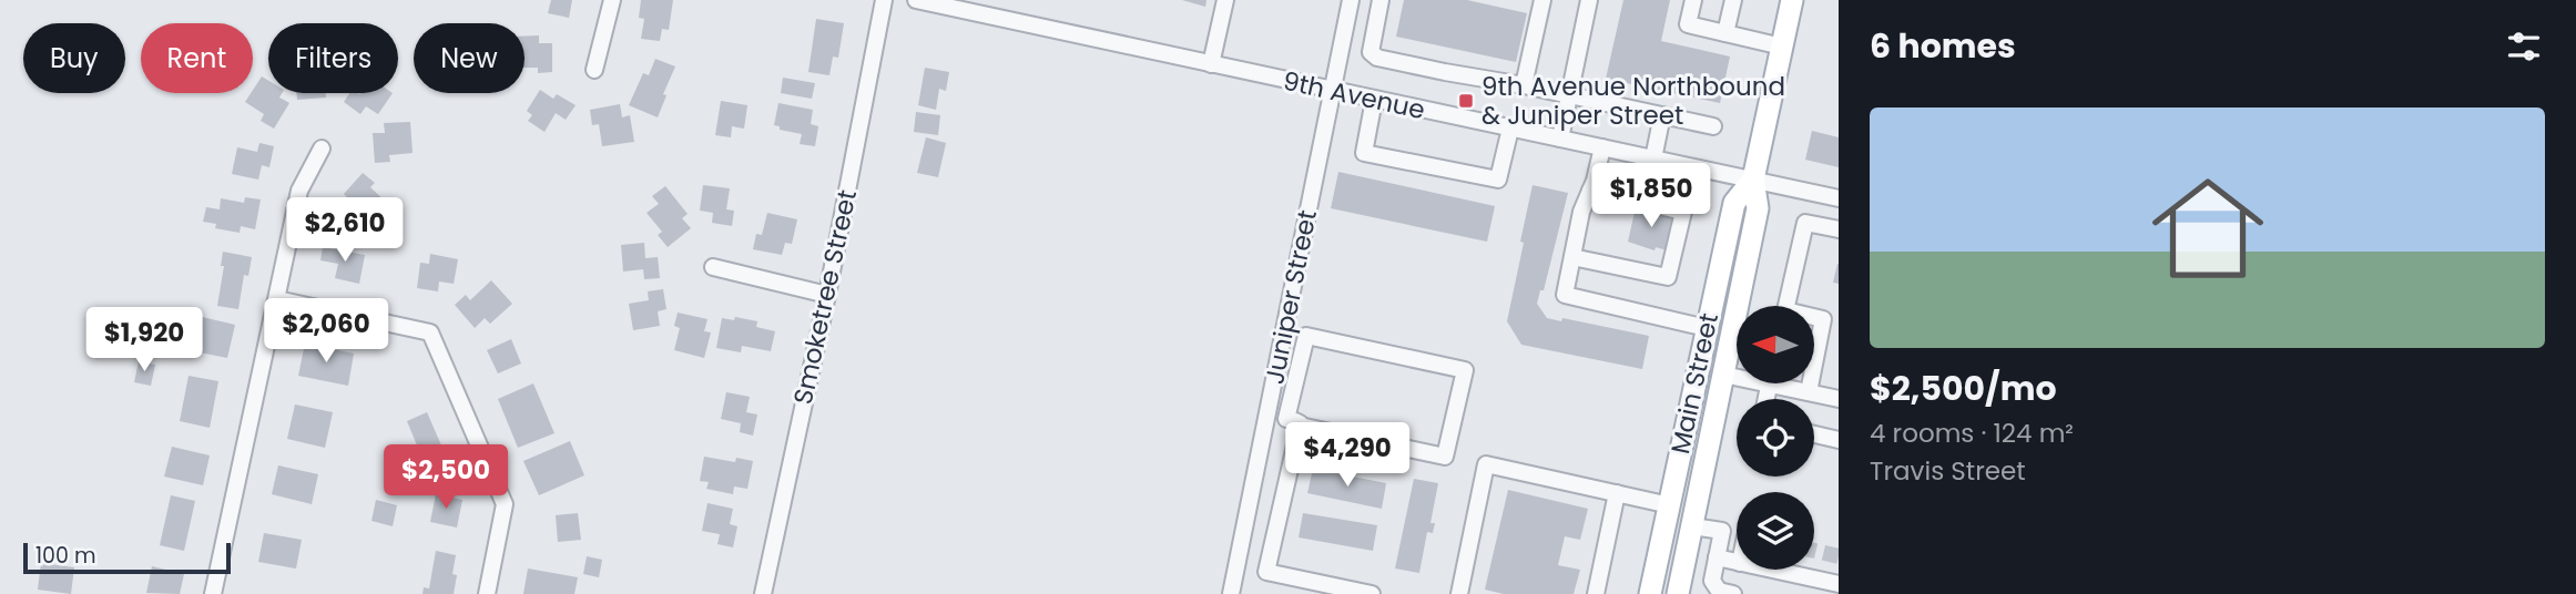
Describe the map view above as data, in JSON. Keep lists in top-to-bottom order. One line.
{"streets":{"main road":["Main Street"],"street":["9th Avenue","Smoketree Street","Juniper Street"]},"crossings":[["9th Avenue","Juniper Street"],["9th Avenue","Main Street"]],"places":{"transit":["9th Avenue Northbound & Juniper Street"]},"scale_bar":"100 m","north":"left","page":{"heading":"6 homes","chip":["Buy","Rent","Filters","New"],"list":[{"name":"$2,500/mo","note":"4 rooms · 124 m² · Travis Street"}],"price":["$1,850","$2,610","$2,060","$1,920","$4,290","$2,500"],"scale":"100 m"}}
